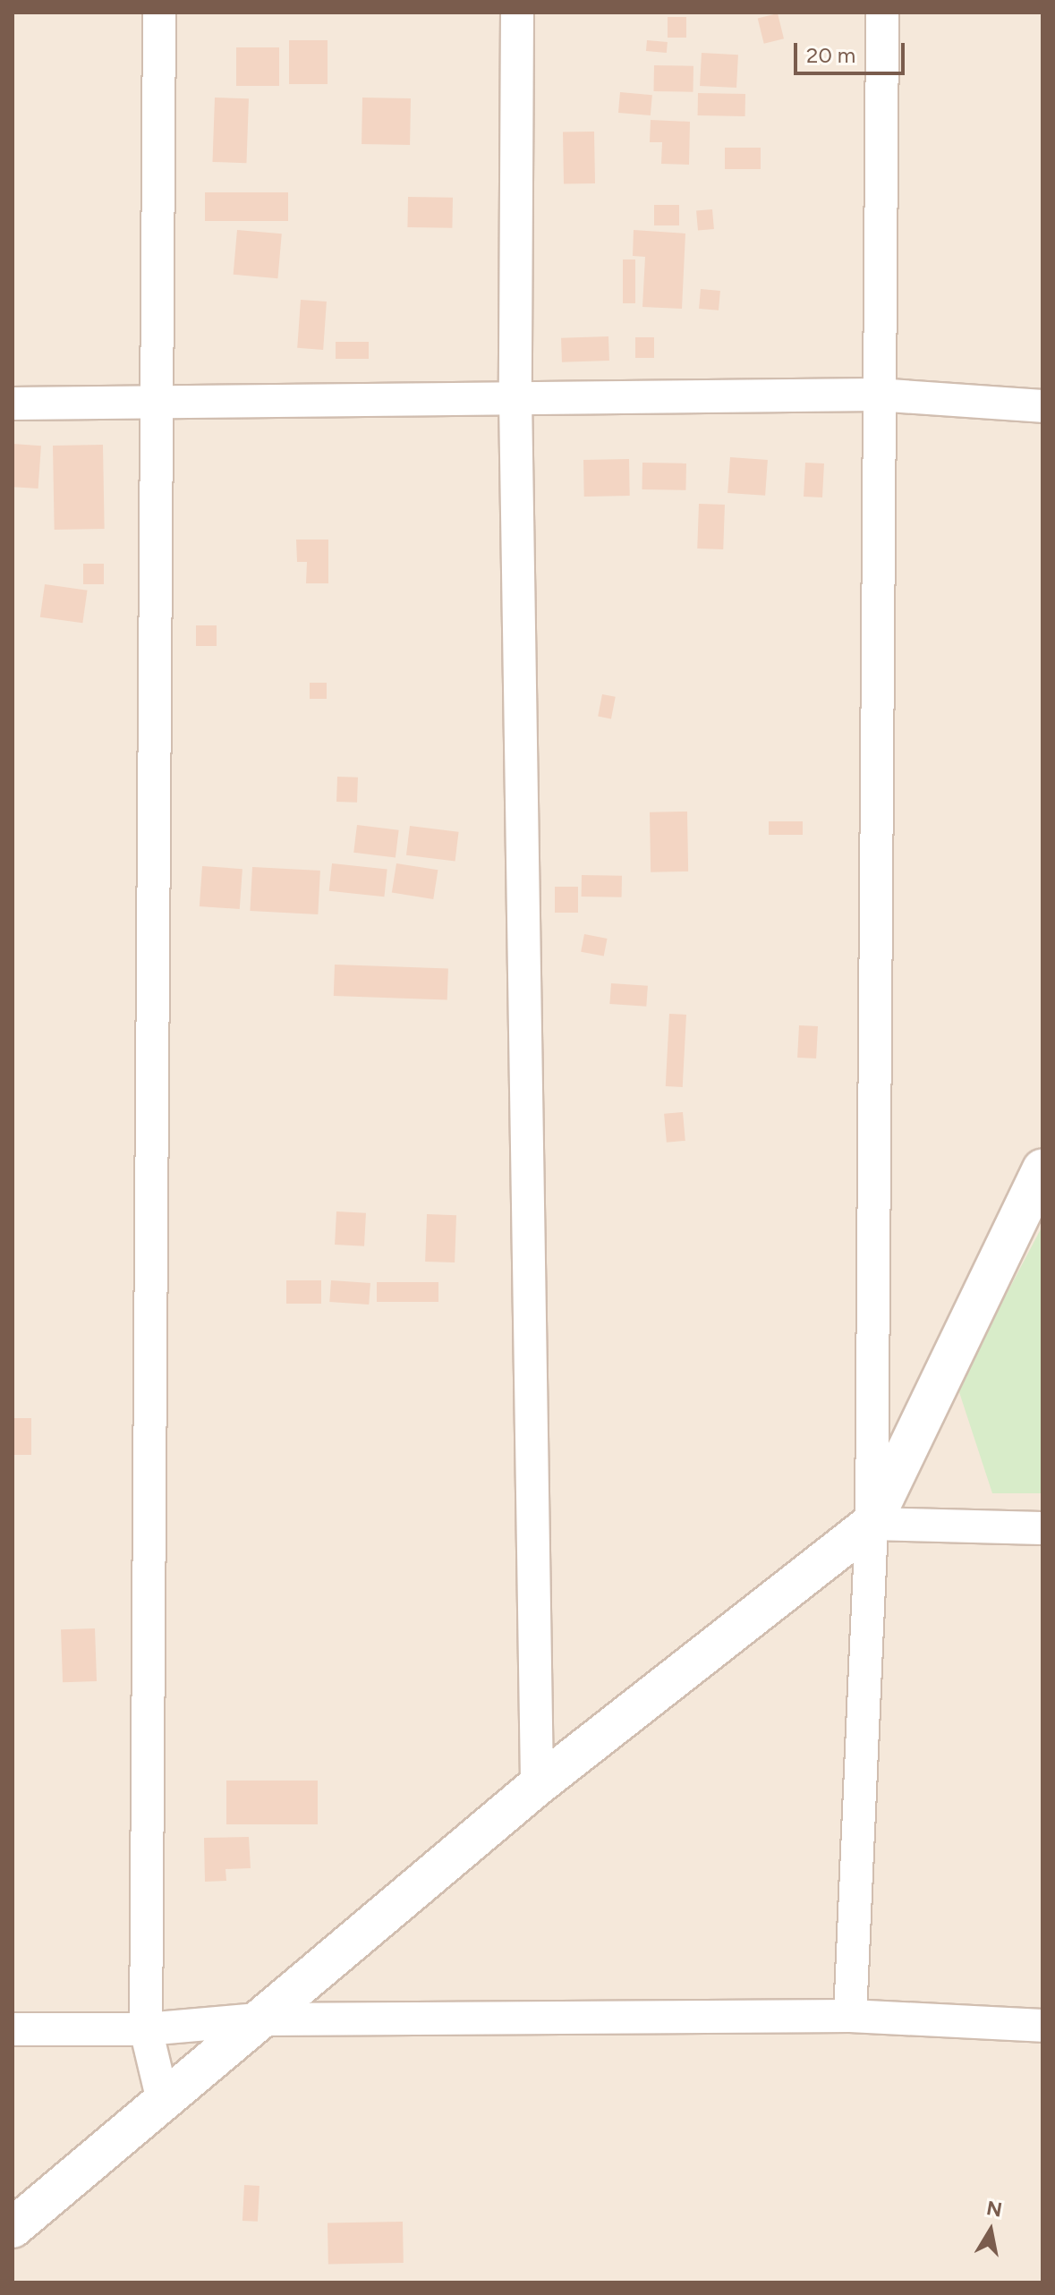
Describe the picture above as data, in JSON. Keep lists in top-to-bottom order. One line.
{"scale_bar":"20 m","north":"top"}
